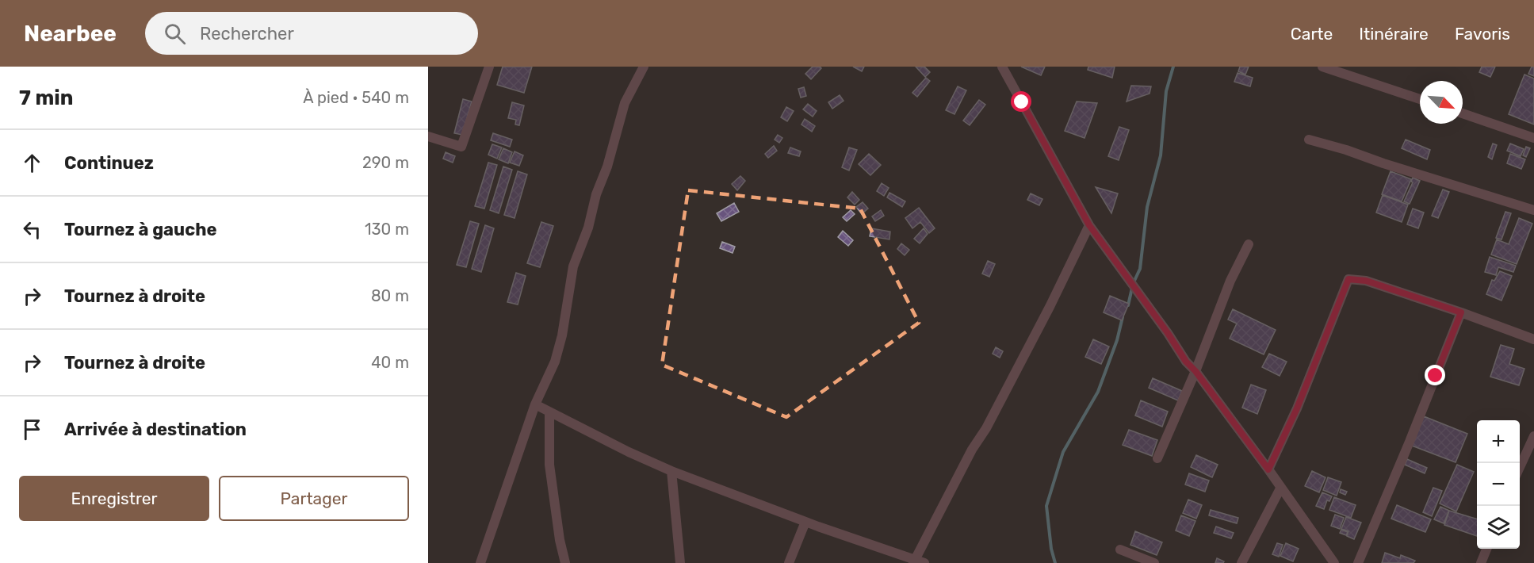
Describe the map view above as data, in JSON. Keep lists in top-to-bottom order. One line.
{"north":"bottom right","page":{"header":"Nearbee","search":"Rechercher","nav":["Carte","Itinéraire","Favoris"],"heading":["7 min","À pied · 540 m"],"list":[["Continuez","290 m"],["Tournez à gauche","130 m"],["Tournez à droite","80 m"],["Tournez à droite","40 m"],"Arrivée à destination"],"map_buttons":["+","−"],"buttons":["Enregistrer","Partager"]}}
